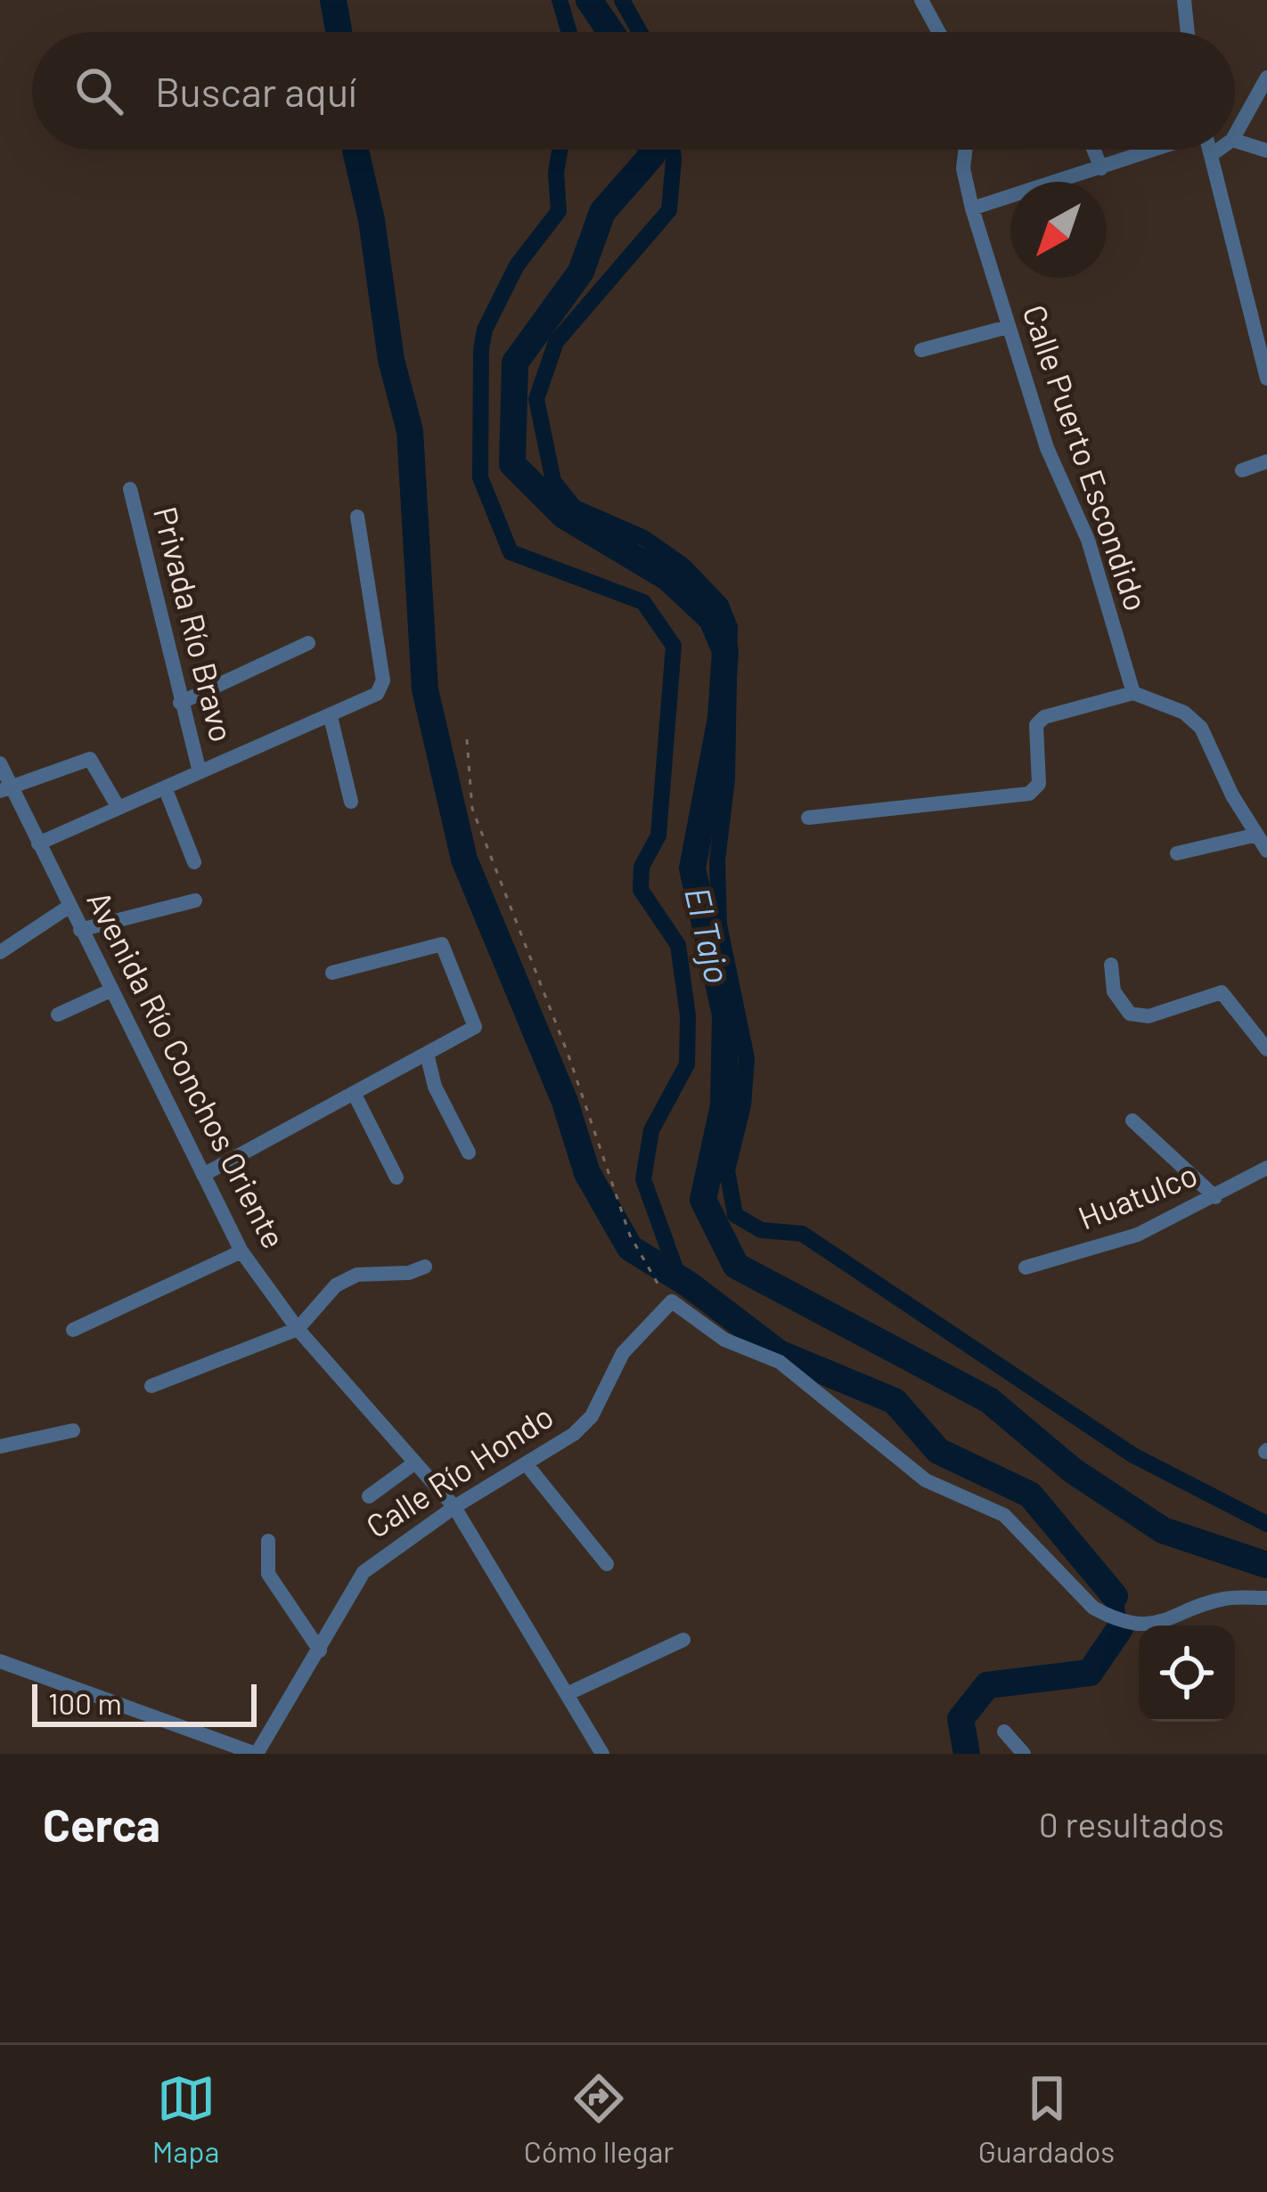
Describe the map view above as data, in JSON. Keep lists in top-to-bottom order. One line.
{"streets":{"street":["Calle Puerto Escondido","Privada Río Bravo","Avenida Río Conchos Oriente","Huatulco","Calle Río Hondo"]},"crossings":[["Privada Río Bravo","Avenida Río Conchos Oriente"],["Avenida Río Conchos Oriente","Calle Río Hondo"]],"water":["El Tajo"],"scale_bar":"100 m","north":"bottom left","page":{"search":"Buscar aquí","scale":"100 m","heading":["Cerca","0 resultados"],"nav":["Mapa","Cómo llegar","Guardados"]}}
